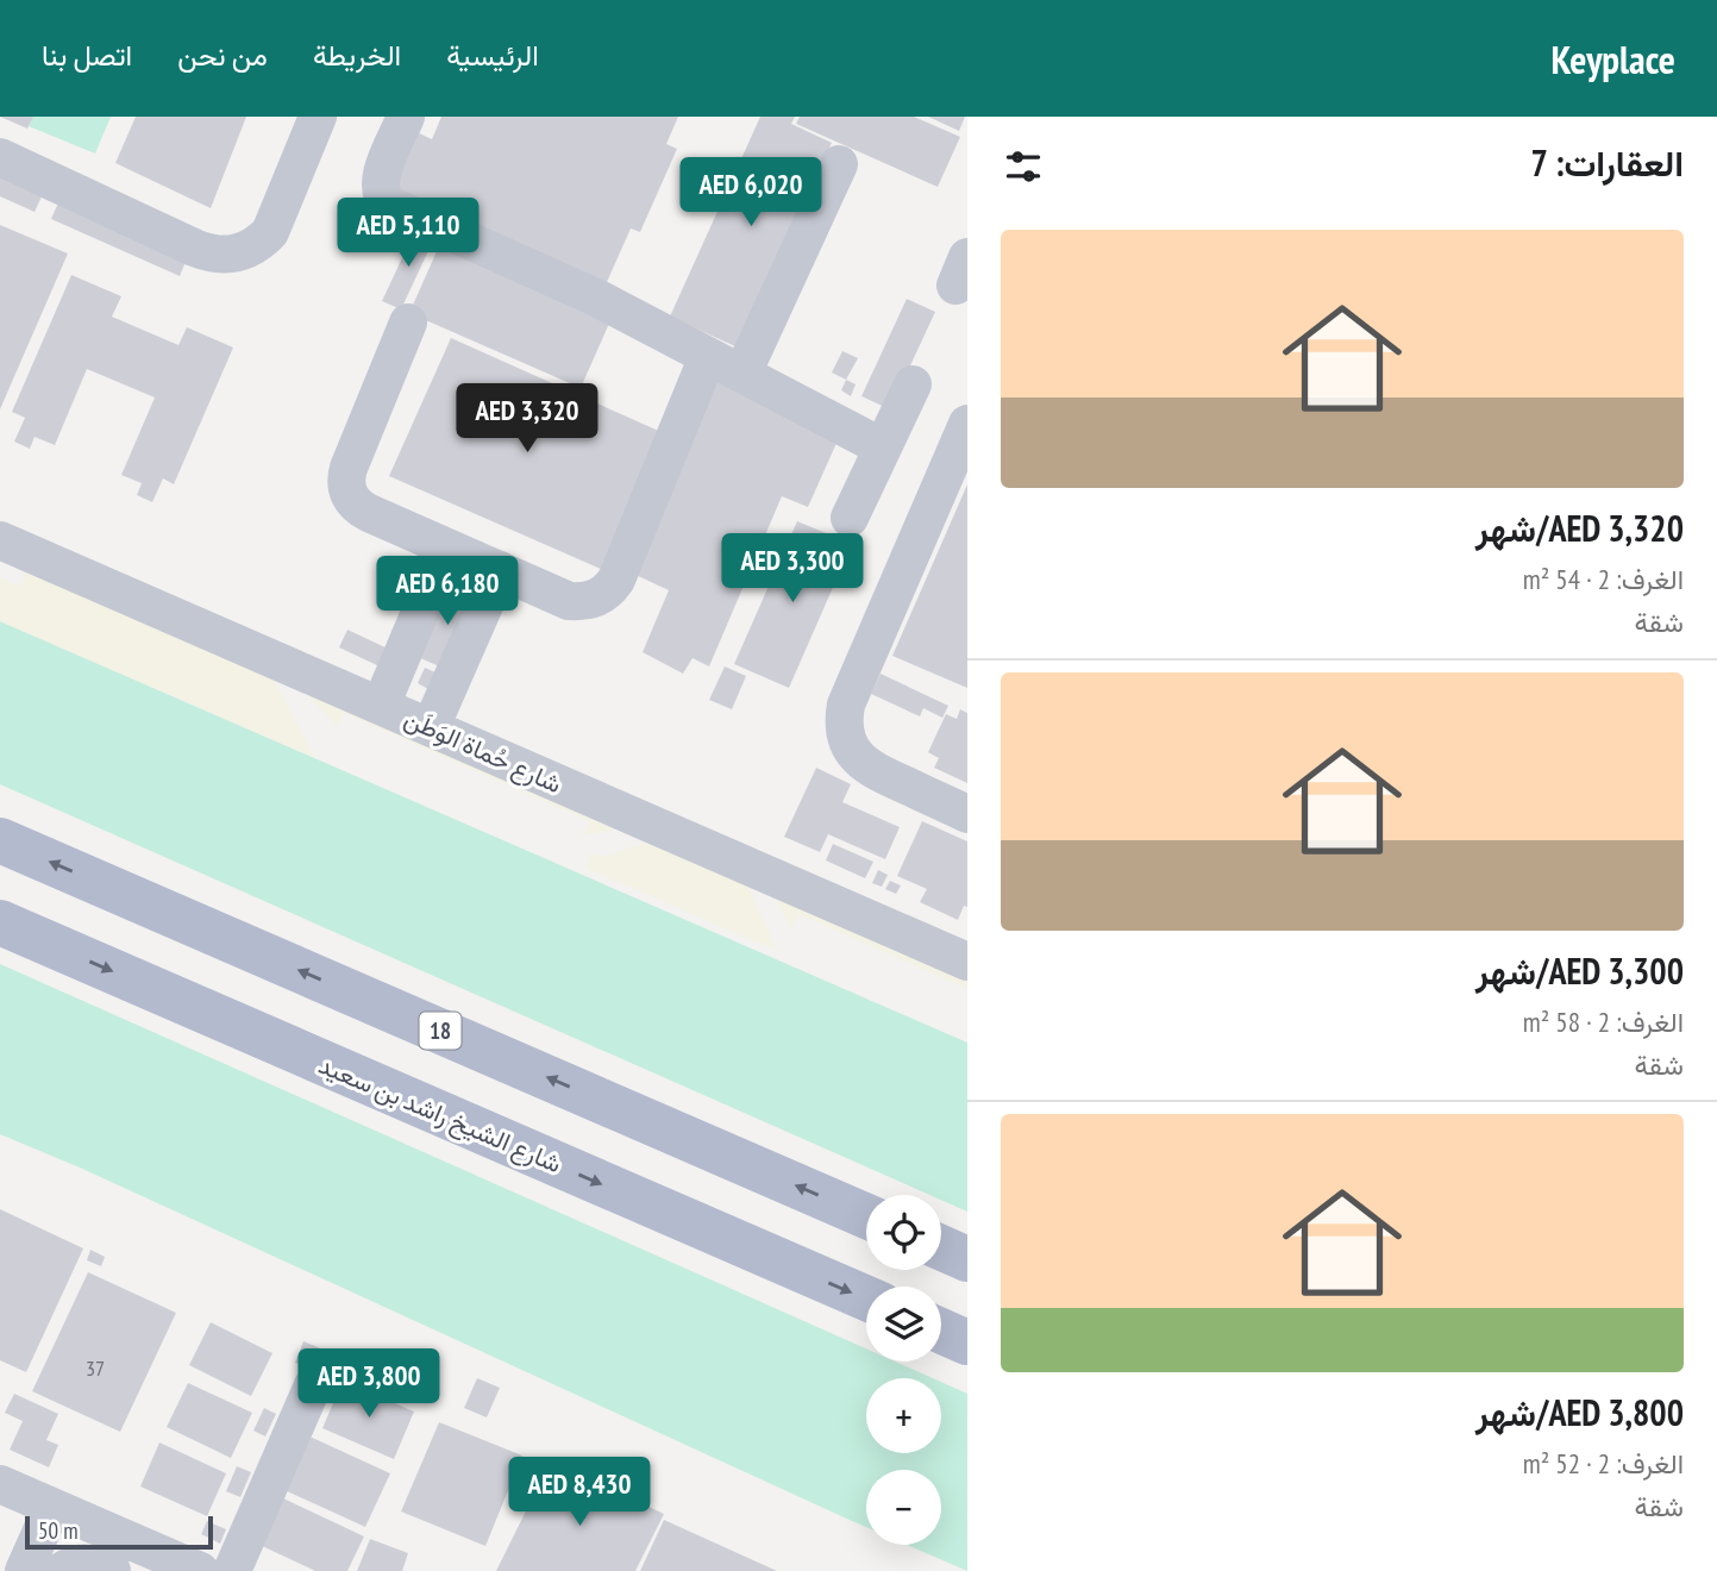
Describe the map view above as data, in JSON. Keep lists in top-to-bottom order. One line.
{"streets":{"main road":["18","شارع الشيخ راشد بن سعيد"],"street":["شارع حُماة الوَطَن"]},"house_numbers":["37"],"scale_bar":"50 m","page":{"header":"Keyplace","nav":["الرئيسية","الخريطة","من نحن","اتصل بنا"],"heading":"العقارات: 7","price":["AED 6,020","AED 5,110","AED 3,320","AED 3,300","AED 6,180","AED 3,800","AED 8,430"],"list":[{"name":"AED 3,320/شهر","note":"الغرف: 2 · 54 m² · شقة"},{"name":"AED 3,300/شهر","note":"الغرف: 2 · 58 m² · شقة"},{"name":"AED 3,800/شهر","note":"الغرف: 2 · 52 m² · شقة"}],"map_buttons":["+","−"],"scale":"50 m"}}
